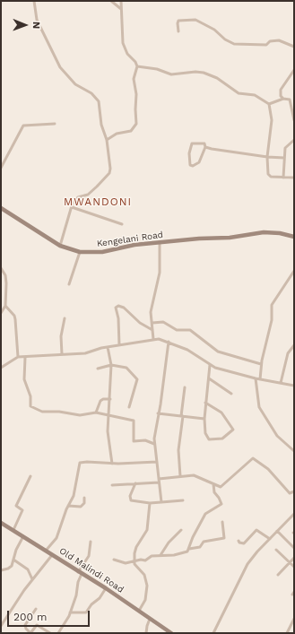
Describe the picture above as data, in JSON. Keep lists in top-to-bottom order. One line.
{"streets":{"main road":["Kengelani Road","Old Malindi Road"]},"districts":["MWANDONI"],"scale_bar":"200 m","north":"right"}
